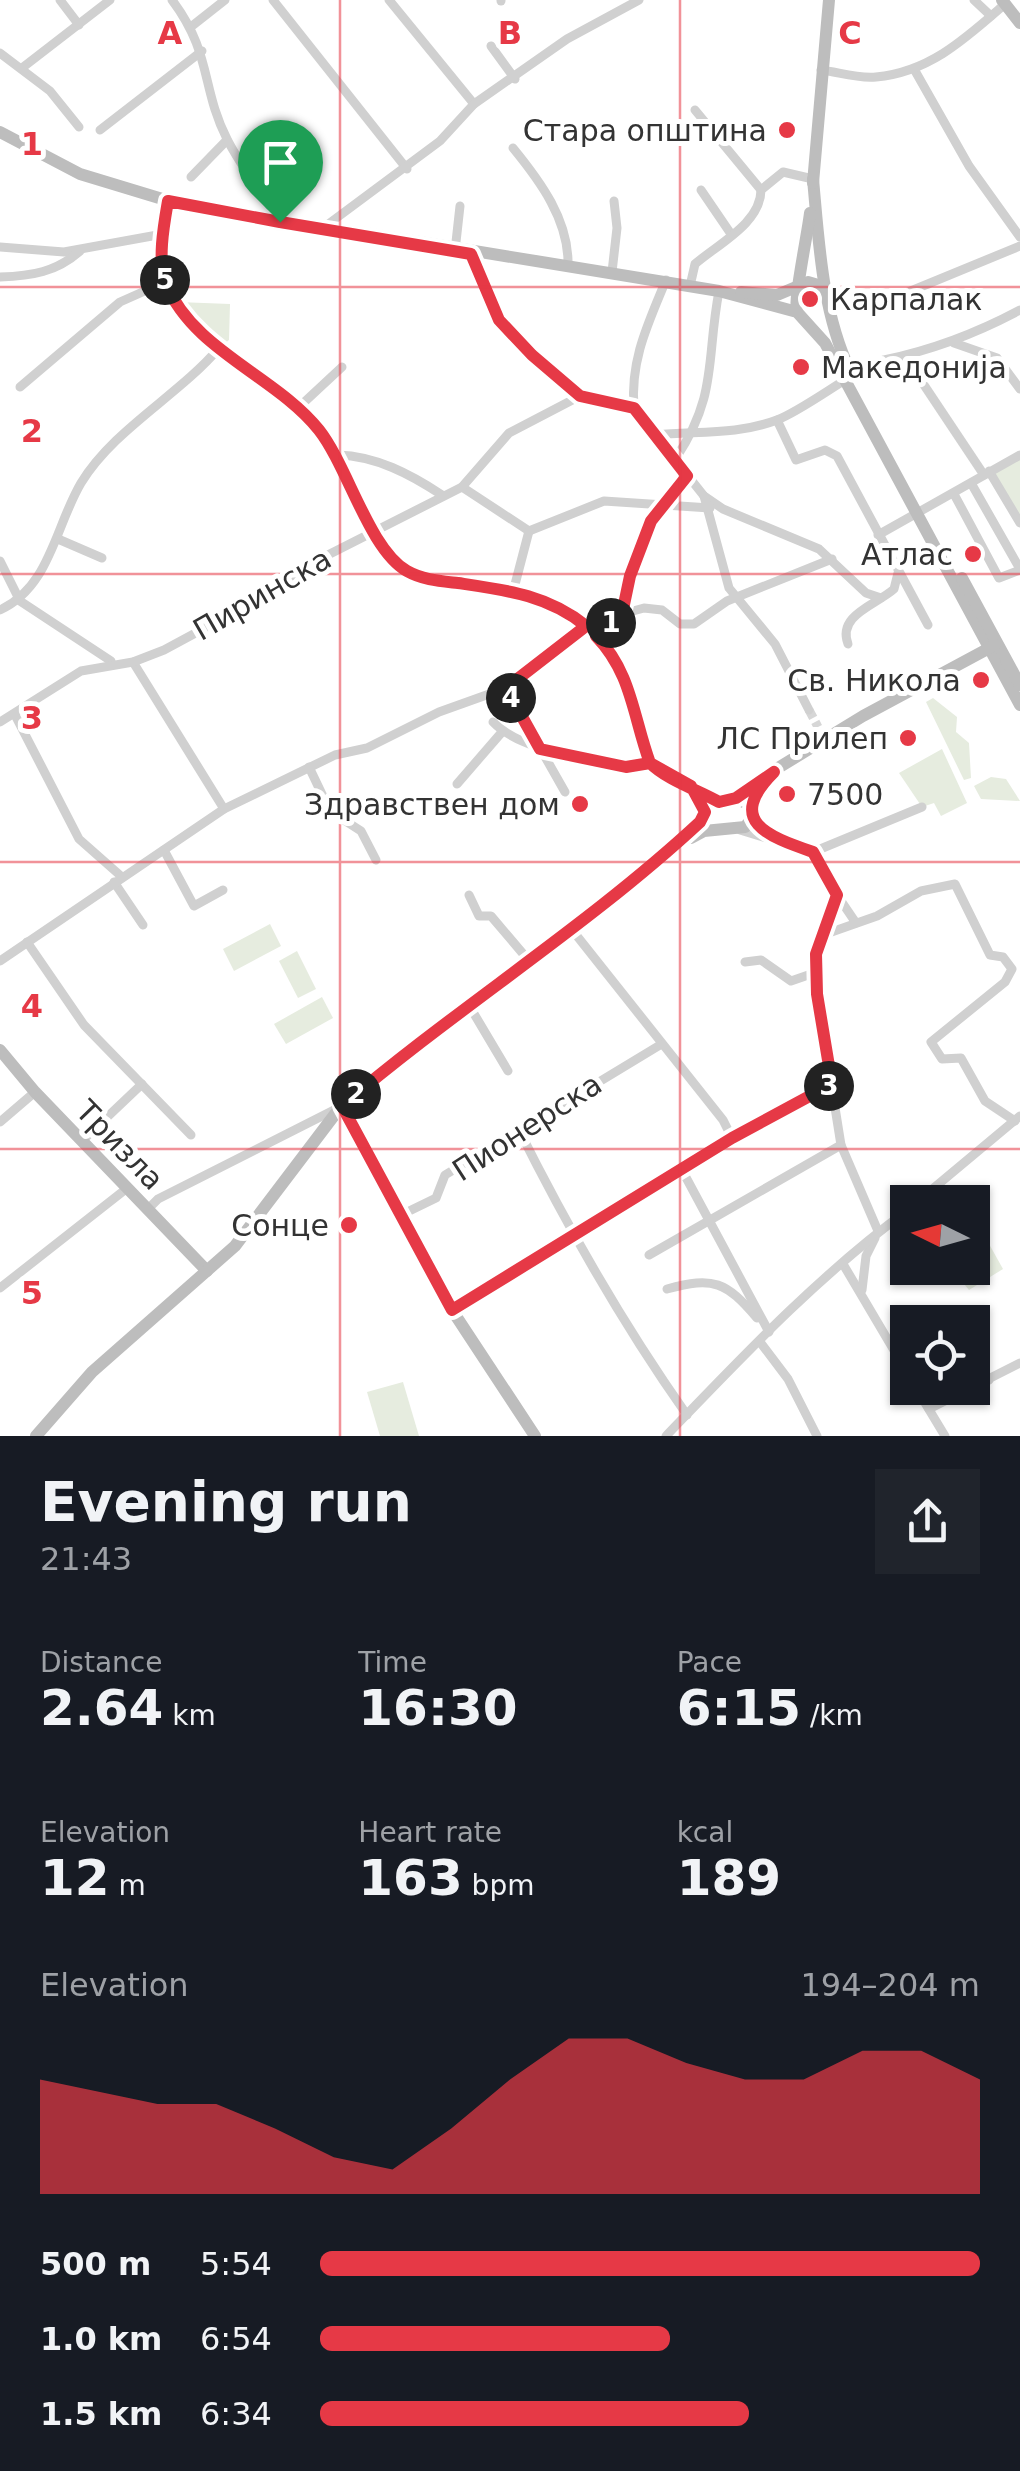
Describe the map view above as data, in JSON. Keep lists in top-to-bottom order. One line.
{"streets":{"street":["Пиринска","Пионерска","Тризла"]},"places":["Стара општина","Карпалак","Македонија","Атлас","Св. Никола","ЛС Прилеп","7500","Здравствен дом","Сонце"],"north":"left","page":{"pins":["5","1","4","3","2"],"heading":["Evening run","21:43"],"stats":[["Distance","2.64 km"],["Time","16:30"],["Pace","6:15 /km"],["Elevation","12 m"],["Heart rate","163 bpm"],["kcal","189"]],"chart":["Elevation","194–204 m"],"list":[{"name":"500 m","note":"5:54"},{"name":"1.0 km","note":"6:54"},{"name":"1.5 km","note":"6:34"}]},"grid":{"columns":["A","B","C"],"rows":["1","2","3","4","5"]}}
